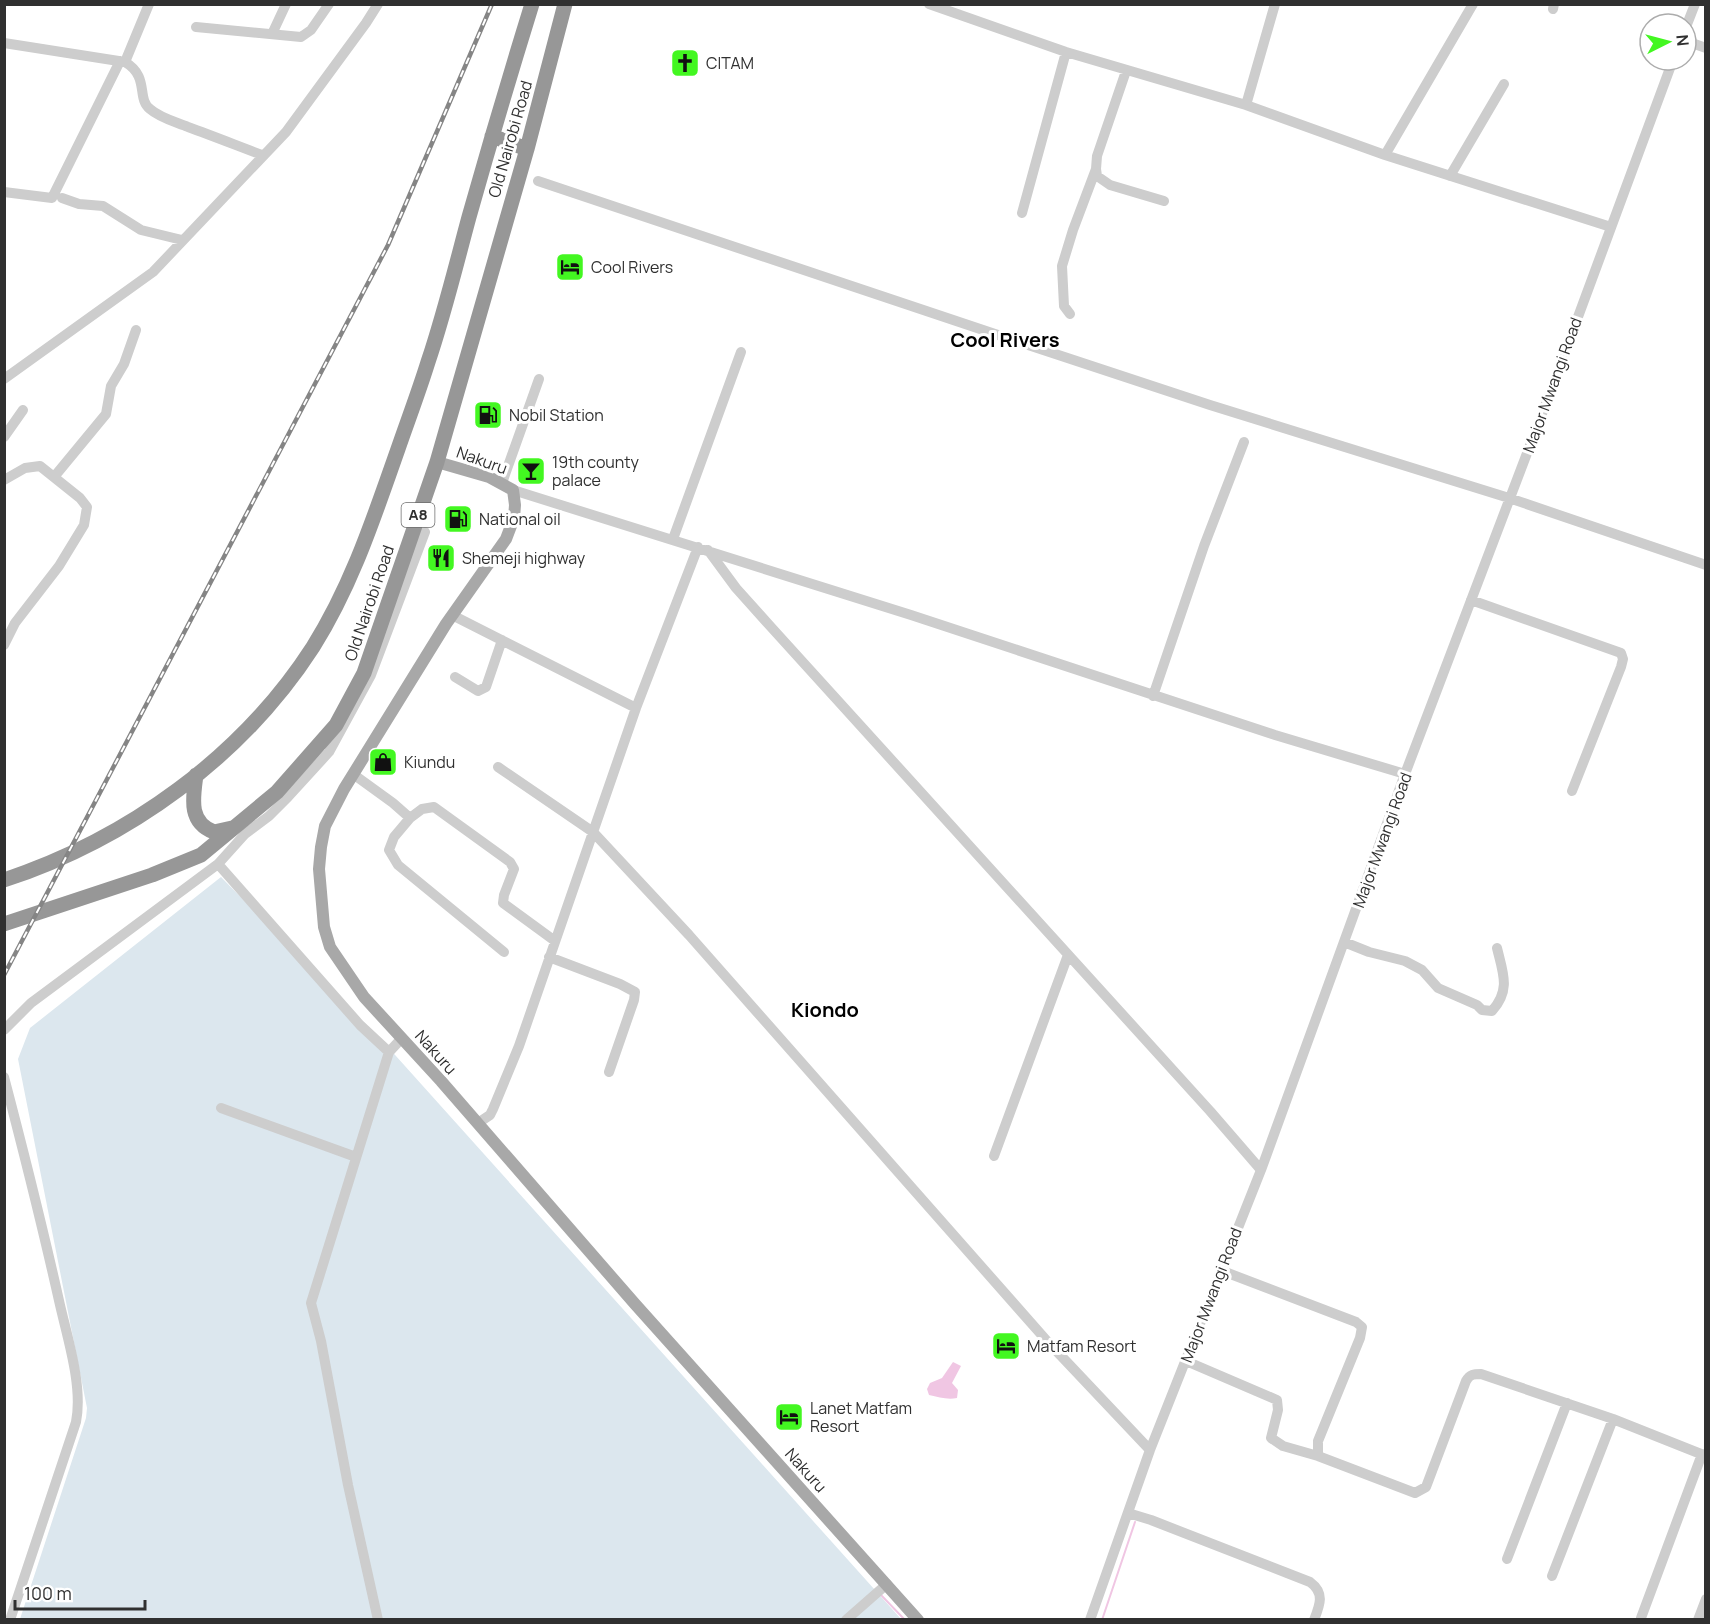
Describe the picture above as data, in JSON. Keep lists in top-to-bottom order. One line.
{"streets":{"highway":["Old Nairobi Road","A8"],"main road":["Nakuru"],"street":["Major Mwangi Road"]},"crossings":[["Old Nairobi Road","Nakuru"]],"districts":["Cool Rivers","Kiondo"],"places":{"church":["CITAM"],"hotel":["Cool Rivers","Matfam Resort","Lanet Matfam Resort"],"fuel station":["Nobil Station","National oil"],"bar":["19th county palace"],"restaurant":["Shemeji highway"],"shop":["Kiundu"]},"scale_bar":"100 m","north":"right"}
